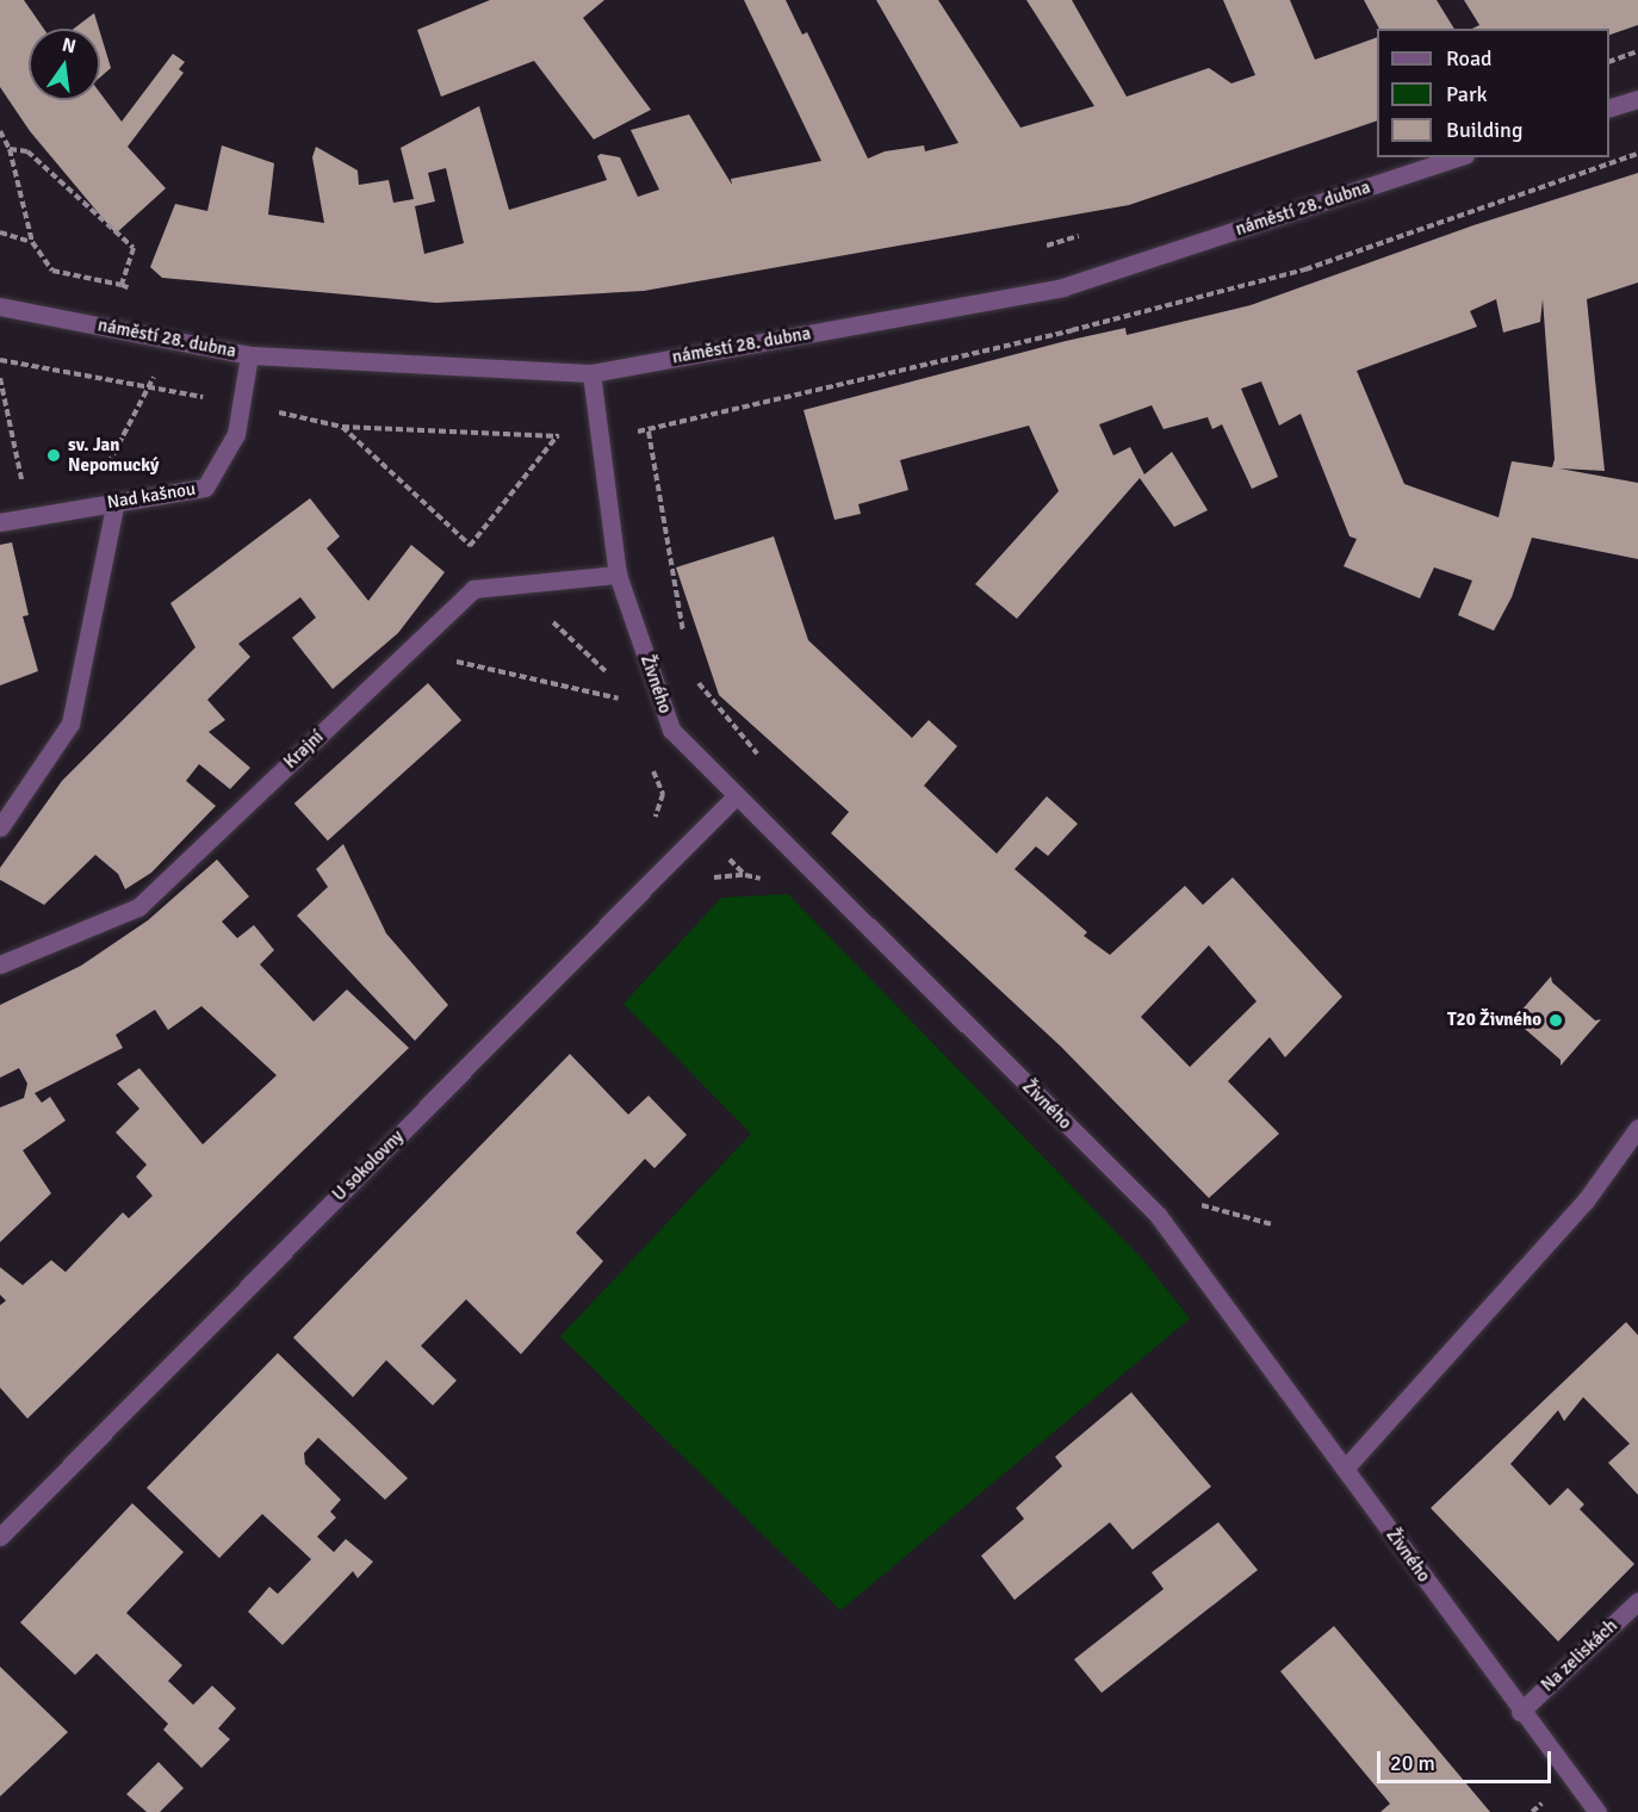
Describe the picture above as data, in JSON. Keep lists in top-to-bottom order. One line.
{"streets":{"street":["náměstí 28. dubna","Nad kašnou","Živného","Krajní","U sokolovny","Na zeliskách"]},"crossings":[["náměstí 28. dubna","Nad kašnou"],["náměstí 28. dubna","Živného"],["Živného","Krajní"],["Živného","U sokolovny"],["Živného","Na zeliskách"]],"places":["sv. Jan Nepomucký","T20 Živného"],"legend":["Road","Park","Building"],"scale_bar":"20 m","north":"top"}
